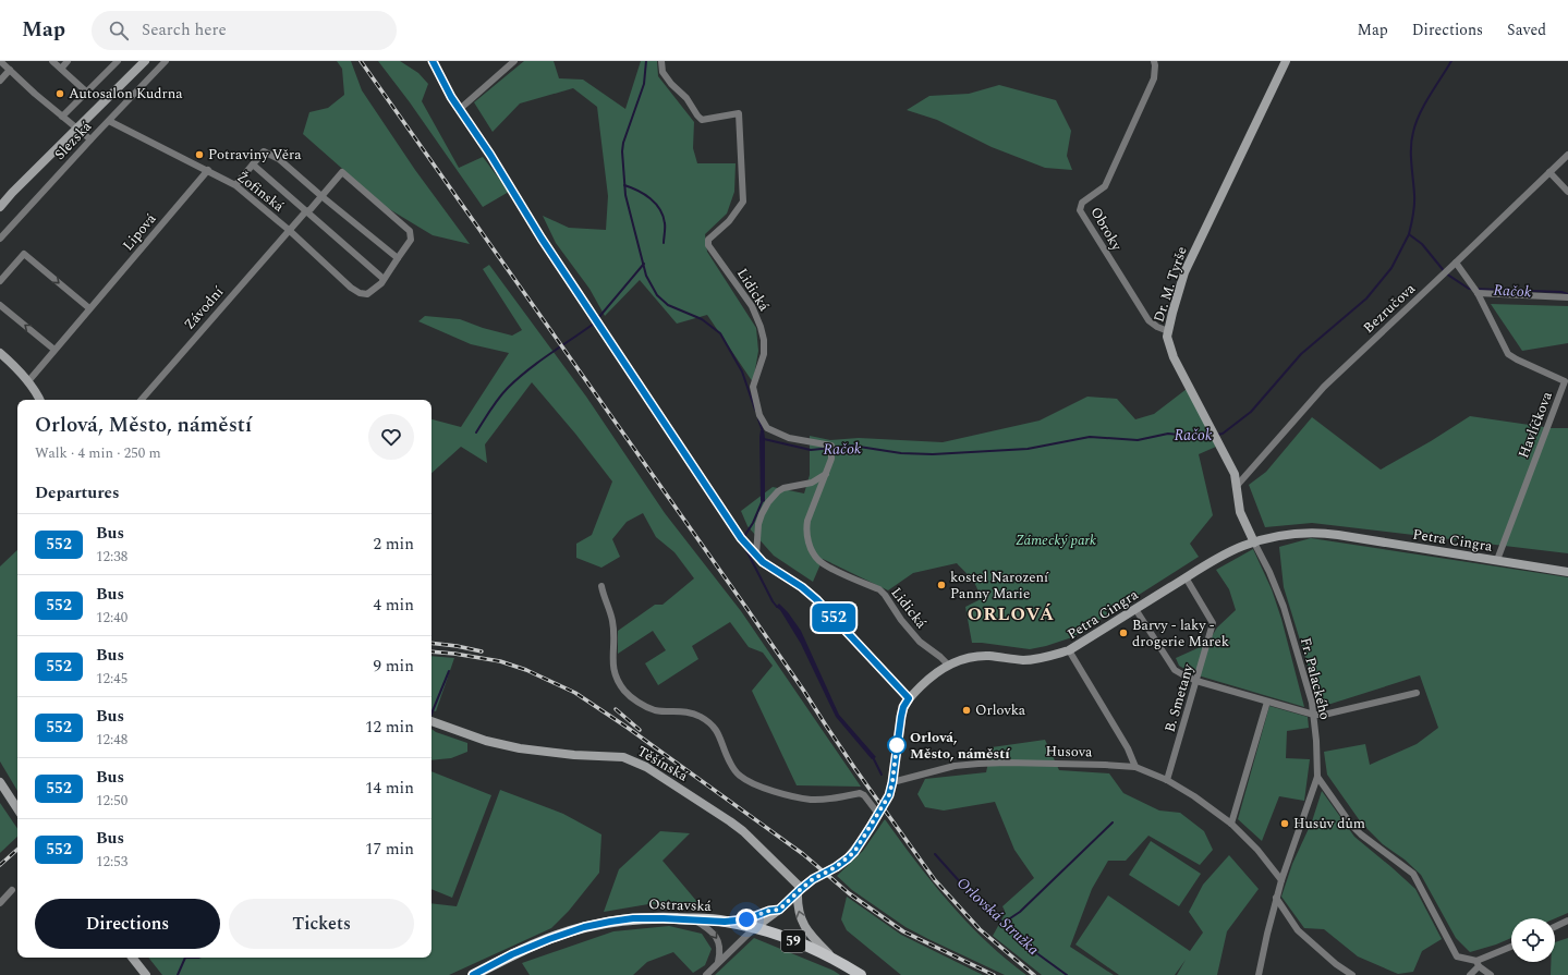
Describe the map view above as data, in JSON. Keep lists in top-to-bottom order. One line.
{"streets":{"main road":["Ostravská","59"],"street":["Slezská","Žofinská","Obroky","Lipová","Dr. M. Tyrše","Lidická","Závodní","Bezručova","Havlíčkova","Petra Cingra","Fr. Palackého","B. Smetany","Husova","Těšínská"]},"crossings":[["Slezská","Žofinská"],["Žofinská","Lipová"],["Žofinská","Závodní"],["Obroky","Dr. M. Tyrše"],["Dr. M. Tyrše","Bezručova"],["Dr. M. Tyrše","Petra Cingra"],["Dr. M. Tyrše","Fr. Palackého"],["Lidická","Petra Cingra"],["Bezručova","Havlíčkova"],["Havlíčkova","Petra Cingra"],["Petra Cingra","Fr. Palackého"],["Petra Cingra","B. Smetany"],["Petra Cingra","Husova"],["Petra Cingra","Těšínská"],["Petra Cingra","Ostravská"],["Fr. Palackého","Husova"],["B. Smetany","Husova"]],"districts":["ORLOVÁ"],"water":["Račok","Orlovská Stružka"],"parks":["Zámecký park"],"places":["Autosalon Kudrna","Potraviny Věra","kostel Narození Panny Marie","Barvy - laky - drogerie Marek","Orlovka","Orlová, Město, náměstí","Husův dům"],"lines":["bus line 552"],"page":{"header":"Map","search":"Search here","nav":["Map","Directions","Saved"],"on_map":"552","heading":[["Orlová, Město, náměstí","Walk · 4 min · 250 m"],"Departures"],"list":[{"mark":"552","name":"Bus","note":"12:38","value":"2 min"},{"mark":"552","name":"Bus","note":"12:40","value":"4 min"},{"mark":"552","name":"Bus","note":"12:45","value":"9 min"},{"mark":"552","name":"Bus","note":"12:48","value":"12 min"},{"mark":"552","name":"Bus","note":"12:50","value":"14 min"},{"mark":"552","name":"Bus","note":"12:53","value":"17 min"}],"buttons":["Directions","Tickets"]}}
